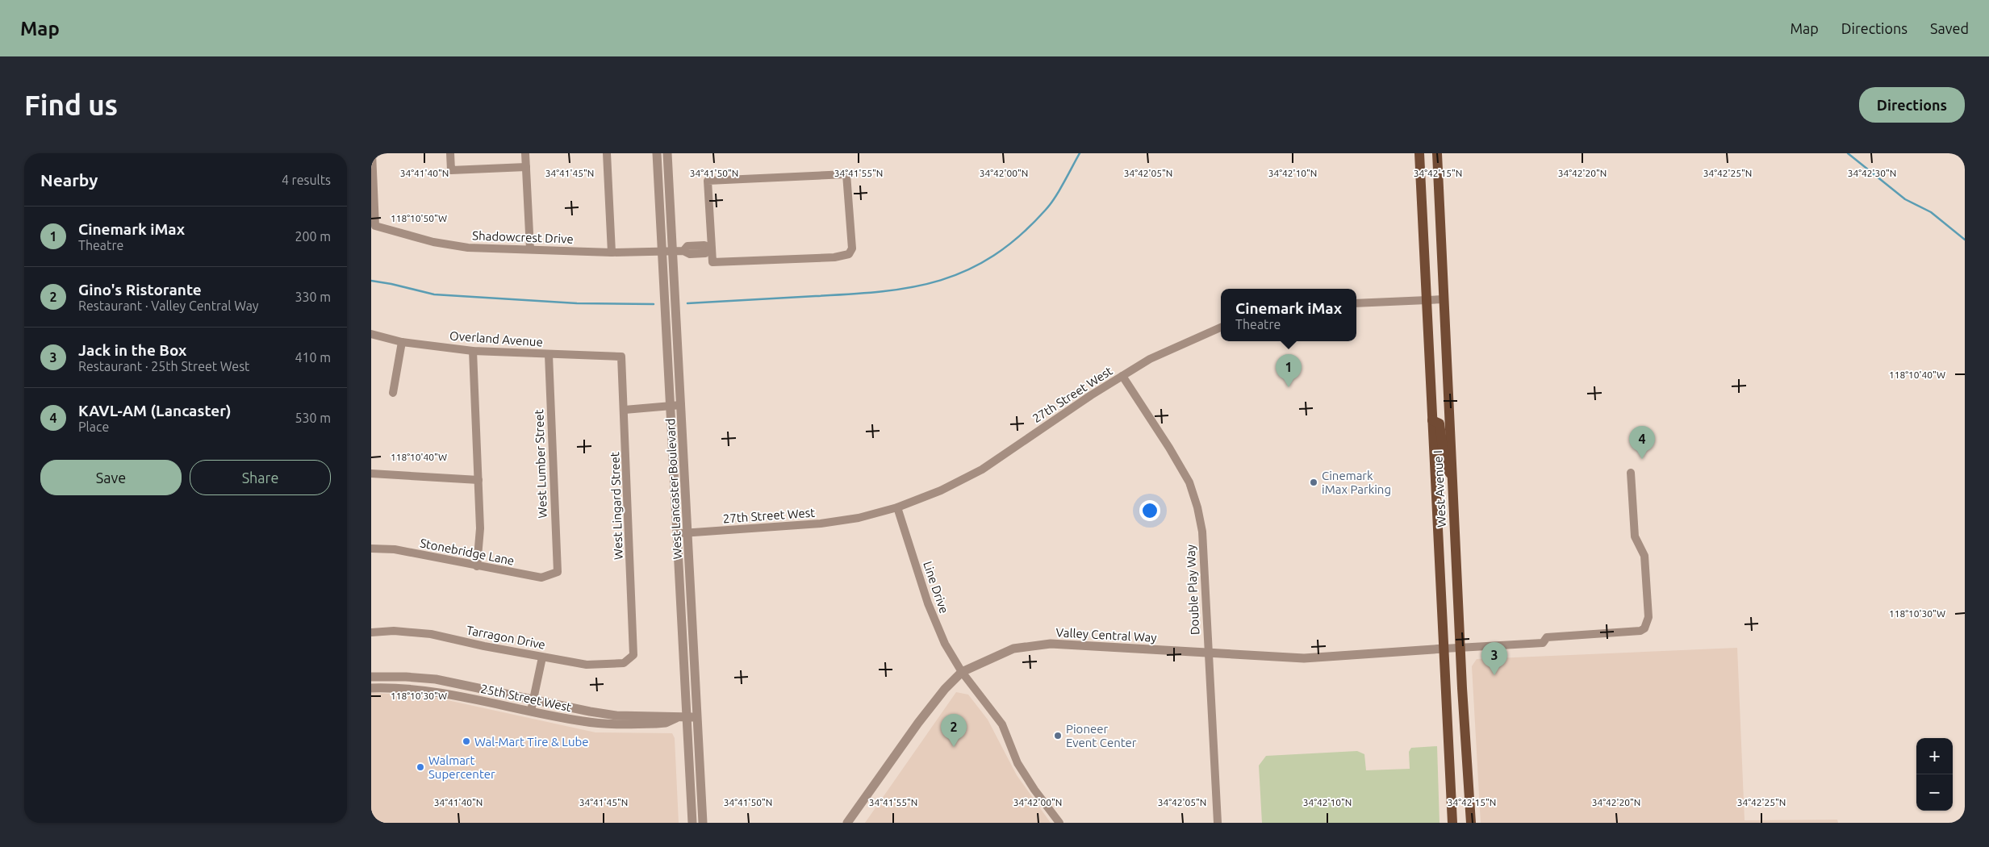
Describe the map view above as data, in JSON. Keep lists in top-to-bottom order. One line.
{"streets":{"main road":["West Avenue I"],"street":["Shadowcrest Drive","Overland Avenue","27th Street West","West Lumber Street","West Lancaster Boulevard","West Lingard Street","Stonebridge Lane","Line Drive","Double Play Way","Valley Central Way","Tarragon Drive","25th Street West"]},"crossings":[["Shadowcrest Drive","West Lancaster Boulevard"],["Overland Avenue","West Lumber Street"],["Overland Avenue","West Lingard Street"],["27th Street West","West Lancaster Boulevard"],["27th Street West","Line Drive"],["27th Street West","Double Play Way"],["West Lumber Street","Stonebridge Lane"],["West Lancaster Boulevard","25th Street West"],["West Avenue I","Valley Central Way"],["West Lingard Street","Tarragon Drive"],["Line Drive","Valley Central Way"],["Double Play Way","Valley Central Way"]],"places":["Cinemark iMax Parking","Pioneer Event Center","Wal-Mart Tire & Lube","Walmart Supercenter"],"page":{"header":"Map","nav":["Map","Directions","Saved"],"buttons":["Directions",["Save","Share"]],"title":"Find us","heading":["Nearby","4 results"],"list":[{"mark":"1","name":"Cinemark iMax","note":"Theatre","value":"200 m"},{"mark":"2","name":"Gino's Ristorante","note":"Restaurant · Valley Central Way","value":"330 m"},{"mark":"3","name":"Jack in the Box","note":"Restaurant · 25th Street West","value":"410 m"},{"mark":"4","name":"KAVL-AM (Lancaster)","note":"Place","value":"530 m"}],"popup":["Cinemark iMax","Theatre"],"pins":["1","4","3","2"],"map_buttons":["+","−"]},"coordinates":["34°41'40\"N","34°41'45\"N","34°41'50\"N","34°41'55\"N","34°42'00\"N","34°42'05\"N","34°42'10\"N","34°42'15\"N","34°42'20\"N","34°42'25\"N","34°42'30\"N","118°10'50\"W","118°10'40\"W","118°10'30\"W"]}
